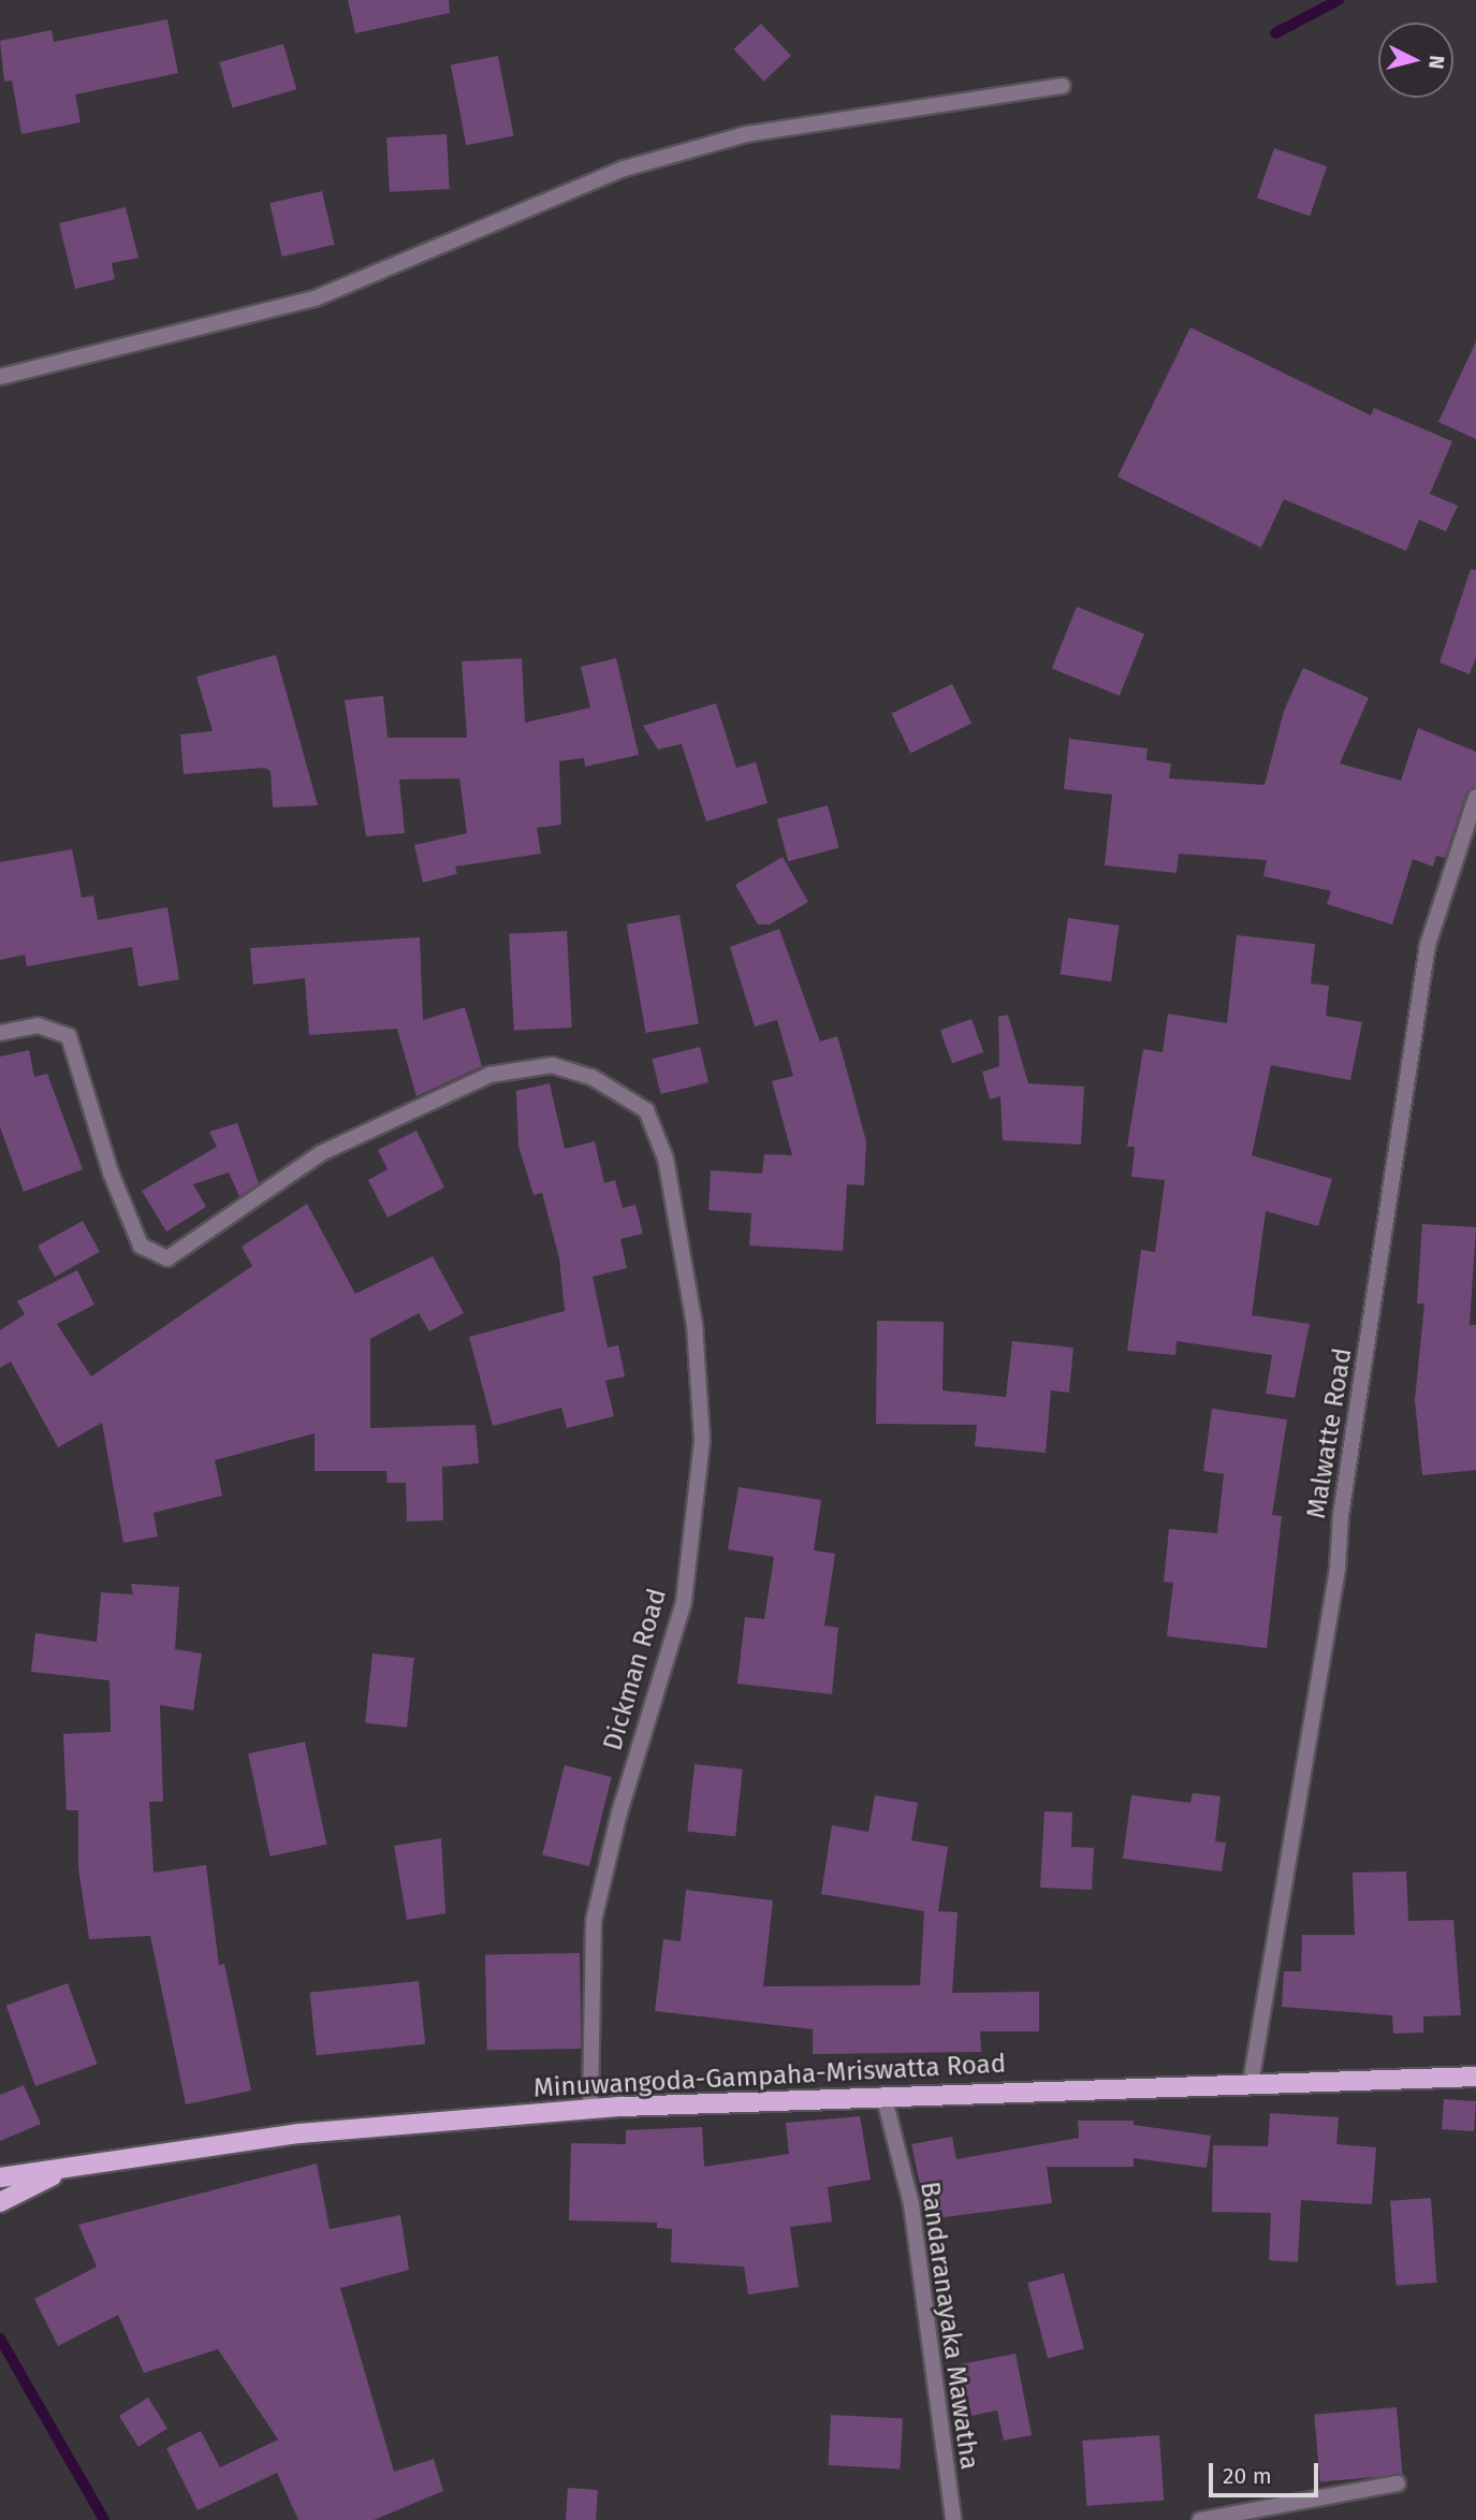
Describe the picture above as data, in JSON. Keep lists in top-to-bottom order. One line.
{"streets":{"main road":["Minuwangoda-Gampaha-Mriswatta Road"],"street":["Malwatte Road","Dickman Road","Bandaranayaka Mawatha"]},"crossings":[["Malwatte Road","Minuwangoda-Gampaha-Mriswatta Road"],["Dickman Road","Minuwangoda-Gampaha-Mriswatta Road"],["Minuwangoda-Gampaha-Mriswatta Road","Bandaranayaka Mawatha"]],"scale_bar":"20 m","north":"right"}
